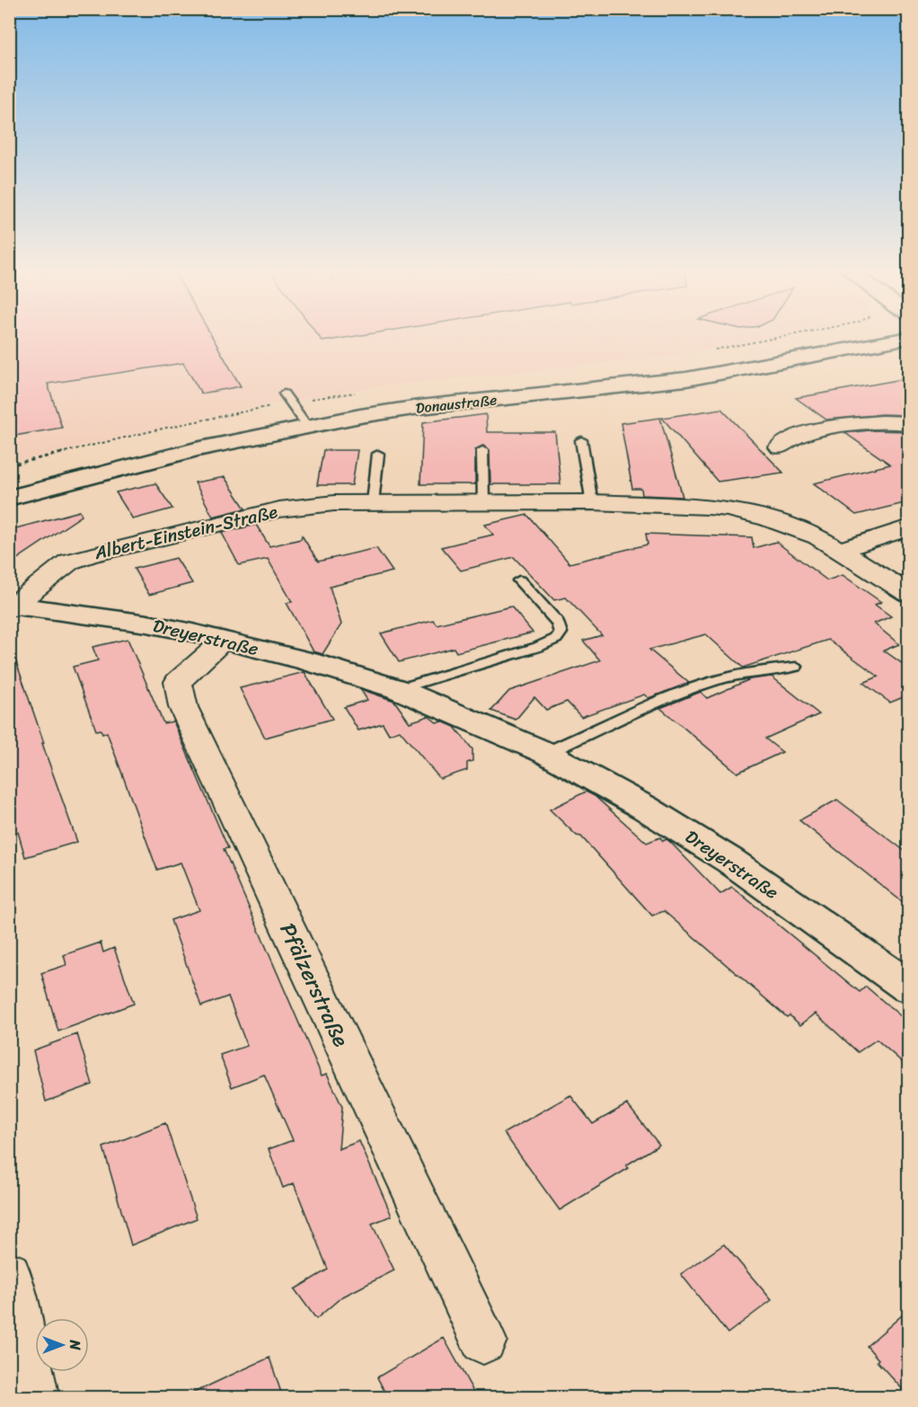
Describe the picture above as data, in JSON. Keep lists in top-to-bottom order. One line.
{"streets":{"street":["Donaustraße","Albert-Einstein-Straße","Dreyerstraße","Pfälzerstraße"]},"crossings":[["Albert-Einstein-Straße","Dreyerstraße"],["Dreyerstraße","Pfälzerstraße"]],"north":"right"}
